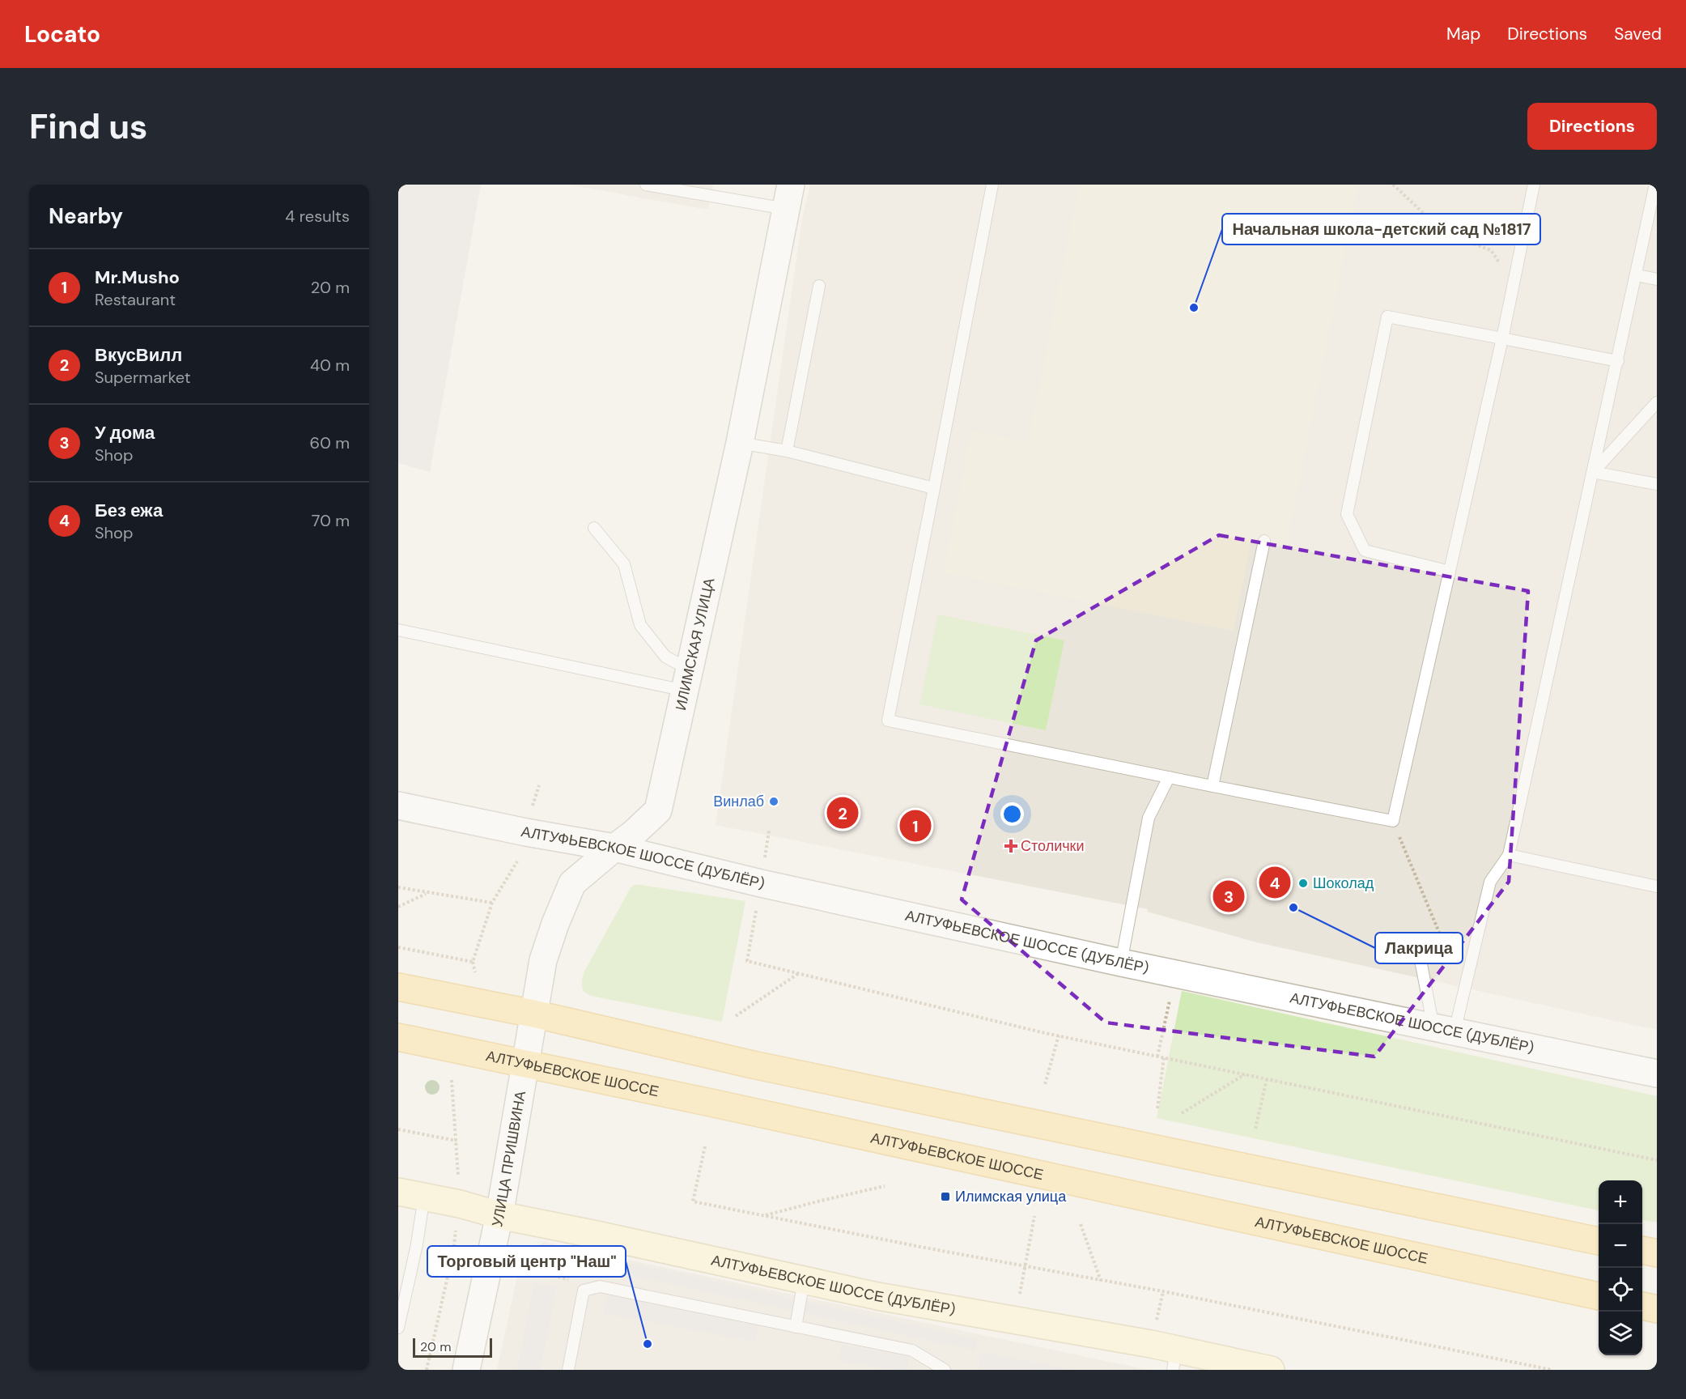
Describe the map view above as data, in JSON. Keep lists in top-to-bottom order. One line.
{"streets":{"main road":["АЛТУФЬЕВСКОЕ ШОССЕ (ДУБЛЁР)","АЛТУФЬЕВСКОЕ ШОССЕ"],"street":["ИЛИМСКАЯ УЛИЦА","УЛИЦА ПРИШВИНА"]},"crossings":[["ИЛИМСКАЯ УЛИЦА","АЛТУФЬЕВСКОЕ ШОССЕ (ДУБЛЁР)"],["АЛТУФЬЕВСКОЕ ШОССЕ (ДУБЛЁР)","УЛИЦА ПРИШВИНА"],["АЛТУФЬЕВСКОЕ ШОССЕ","УЛИЦА ПРИШВИНА"]],"places":{"other":["Начальная школа-детский сад №1817","Винлаб","Шоколад","Лакрица","Торговый центр \"Наш\""],"health":["Столички"],"transit":["Илимская улица"]},"scale_bar":"20 m","page":{"header":"Locato","nav":["Map","Directions","Saved"],"buttons":"Directions","title":"Find us","heading":["Nearby","4 results"],"list":[{"mark":"1","name":"Mr.Musho","note":"Restaurant","value":"20 m"},{"mark":"2","name":"ВкусВилл","note":"Supermarket","value":"40 m"},{"mark":"3","name":"У дома","note":"Shop","value":"60 m"},{"mark":"4","name":"Без ежа","note":"Shop","value":"70 m"}],"pins":["2","1","4","3"],"map_buttons":["+","−"],"scale":"20 m"}}
